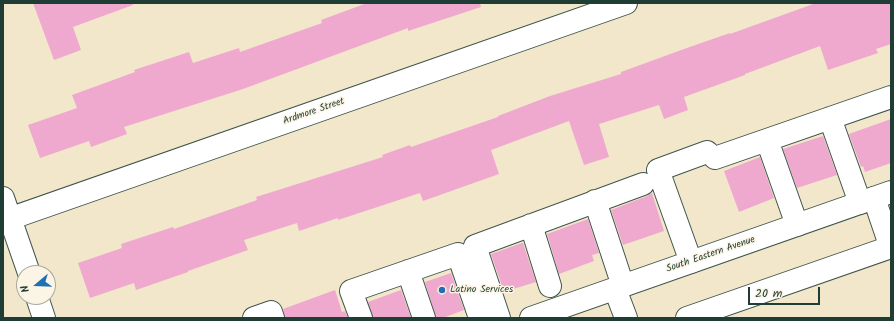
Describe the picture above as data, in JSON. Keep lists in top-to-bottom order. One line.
{"streets":{"street":["Ardmore Street","South Eastern Avenue"]},"places":["Latino Services"],"scale_bar":"20 m","north":"left"}
